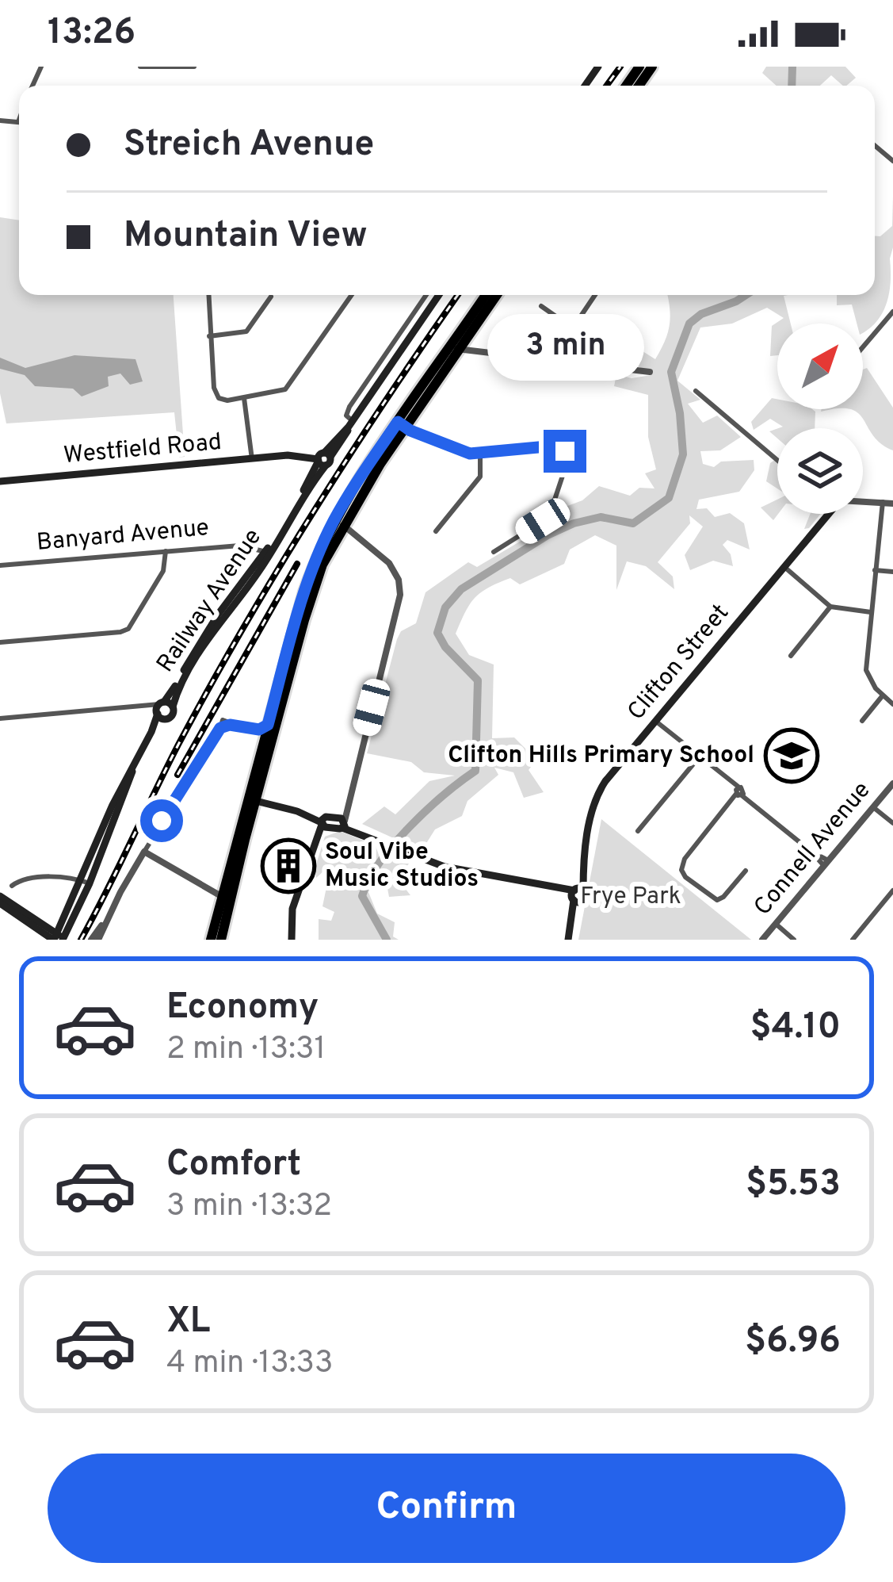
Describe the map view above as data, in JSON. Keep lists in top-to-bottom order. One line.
{"streets":{"main road":["Westfield Road","Railway Avenue","Clifton Street"],"street":["Banyard Avenue","Connell Avenue"]},"crossings":[["Westfield Road","Railway Avenue"],["Banyard Avenue","Railway Avenue"]],"parks":["Frye Park"],"places":{"school or university":["Clifton Hills Primary School"],"building":["Soul Vibe Music Studios"]},"north":"top right","page":{"status":"13:26","banner":["Streich Avenue","Mountain View"],"bubble":"3 min","list":[{"name":"Economy","note":"2 min · 13:31","value":"$4.10"},{"name":"Comfort","note":"3 min · 13:32","value":"$5.53"},{"name":"XL","note":"4 min · 13:33","value":"$6.96"}],"buttons":"Confirm"}}
